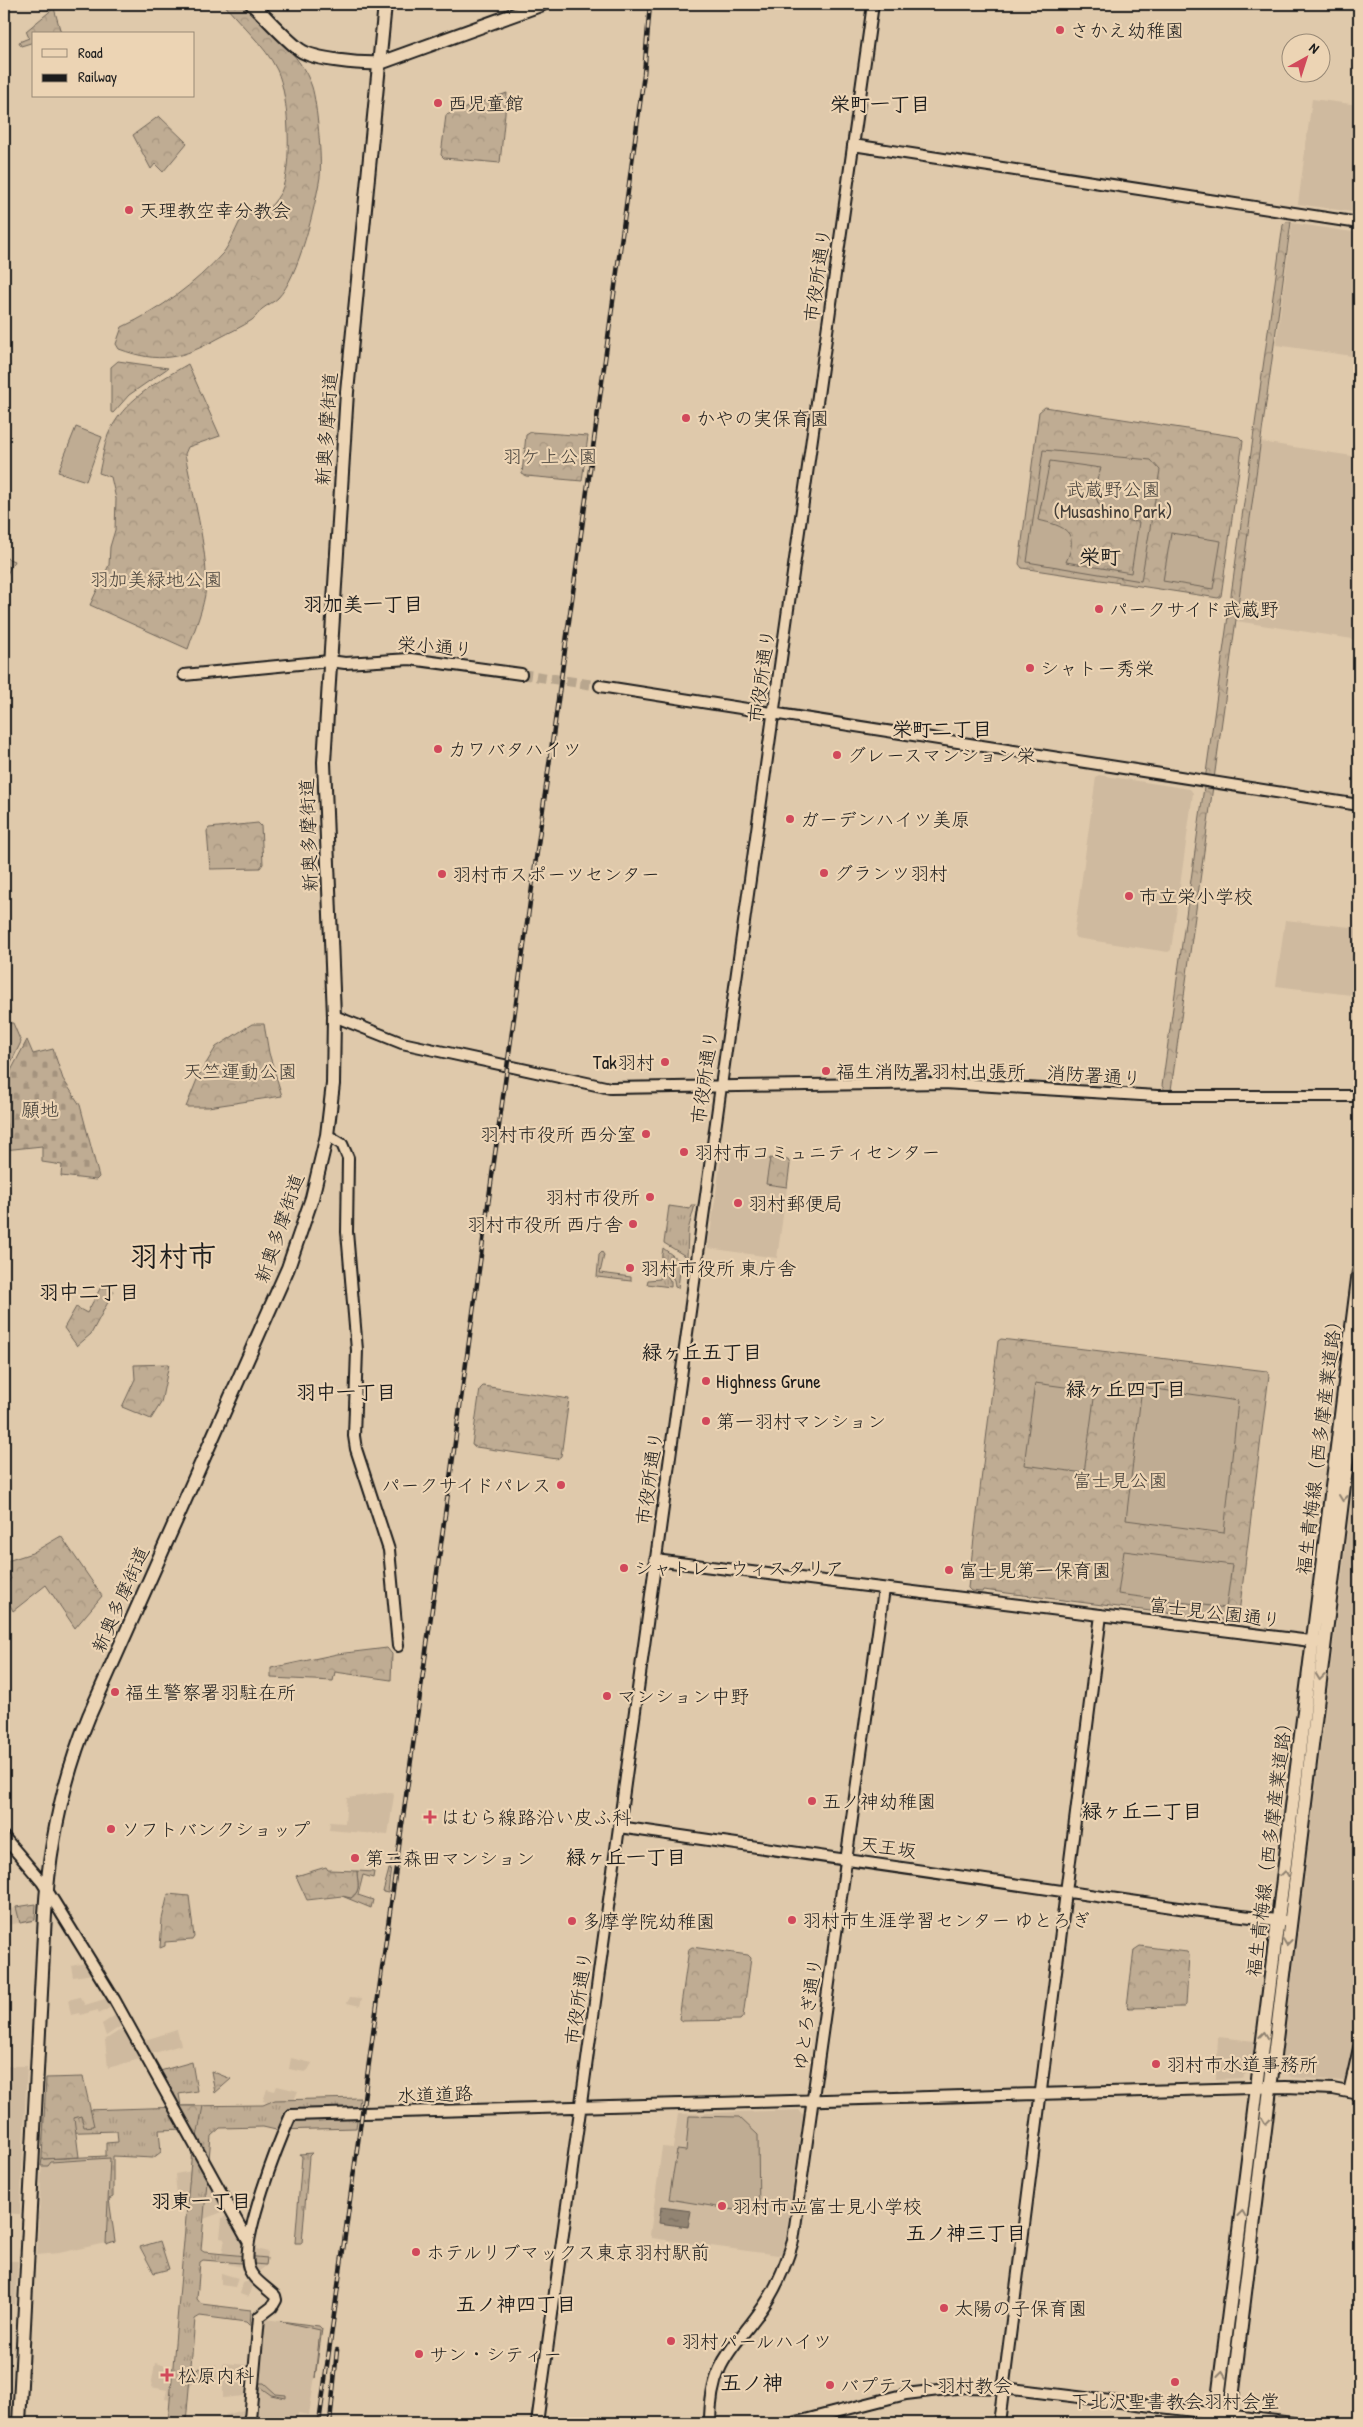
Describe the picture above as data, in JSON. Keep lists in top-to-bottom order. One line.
{"streets":{"main road":["新奥多摩街道","福生青梅線（西多摩産業道路）"],"street":["市役所通り","栄小通り","消防署通り","富士見公園通り","天王坂","ゆとろぎ通り","水道道路"]},"crossings":[["市役所通り","消防署通り"],["市役所通り","富士見公園通り"],["市役所通り","天王坂"],["市役所通り","水道道路"],["新奥多摩街道","栄小通り"],["新奥多摩街道","消防署通り"],["福生青梅線（西多摩産業道路）","富士見公園通り"],["福生青梅線（西多摩産業道路）","天王坂"],["福生青梅線（西多摩産業道路）","水道道路"],["富士見公園通り","ゆとろぎ通り"],["天王坂","ゆとろぎ通り"],["ゆとろぎ通り","水道道路"]],"districts":["栄町一丁目","栄町","羽加美一丁目","栄町二丁目","羽村市","羽中二丁目","緑ヶ丘五丁目","緑ヶ丘四丁目","羽中一丁目","緑ヶ丘二丁目","緑ヶ丘一丁目","羽東一丁目","五ノ神三丁目","五ノ神四丁目","五ノ神"],"parks":["羽ケ上公園","武蔵野公園 (Musashino Park)","羽加美緑地公園","天竺運動公園","願地","富士見公園"],"places":{"other":["さかえ幼稚園","西児童館","天理教空幸分教会","かやの実保育園","パークサイド武蔵野","シャトー秀栄","カワバタハイツ","グレースマンション栄","ガーデンハイツ美原","グランツ羽村","羽村市スポーツセンター","市立栄小学校","Tak羽村","福生消防署羽村出張所","羽村市役所 西分室","羽村市コミュニティセンター","羽村市役所","羽村郵便局","羽村市役所 西庁舎","羽村市役所 東庁舎","Highness Grune","第一羽村マンション","パークサイドパレス","シャトレーウィスタリア","富士見第一保育園","福生警察署羽駐在所","マンション中野","五ノ神幼稚園","ソフトバンクショップ","第二森田マンション","羽村市生涯学習センター ゆとろぎ","多摩学院幼稚園","羽村市水道事務所","羽村市立富士見小学校","ホテルリブマックス東京羽村駅前","太陽の子保育園","羽村パールハイツ","サン・シティー","下北沢聖書教会羽村会堂","バプテスト羽村教会"],"health":["はむら線路沿い皮ふ科","松原内科"]},"legend":["Road","Railway"],"north":"top right"}
